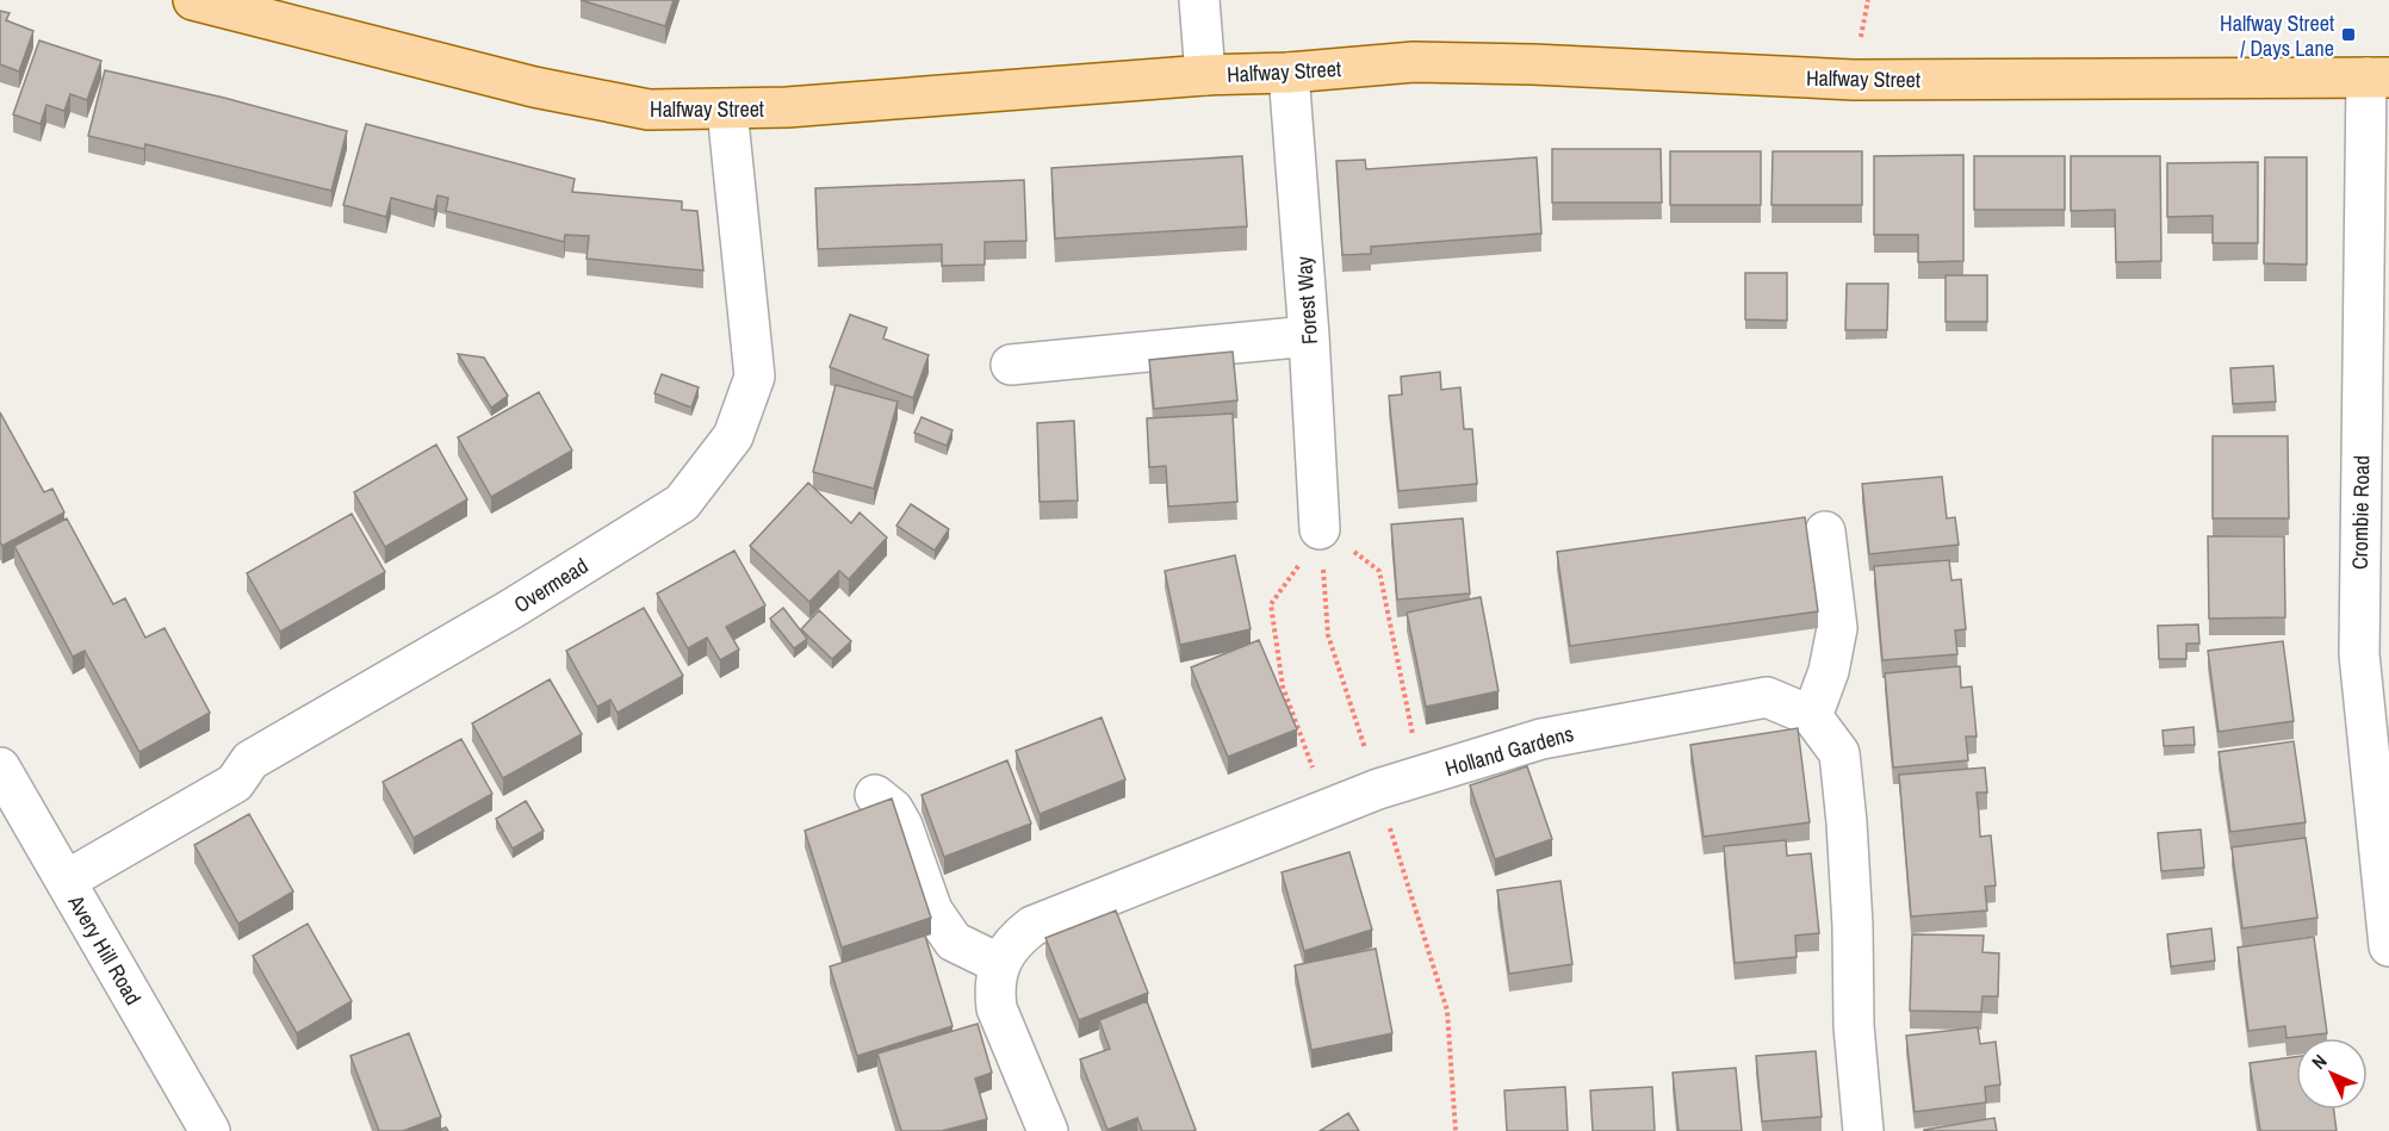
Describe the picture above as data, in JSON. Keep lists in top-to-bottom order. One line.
{"streets":{"main road":["Halfway Street"],"street":["Forest Way","Crombie Road","Overmead","Holland Gardens","Avery Hill Road"]},"crossings":[["Halfway Street","Forest Way"],["Halfway Street","Crombie Road"],["Halfway Street","Overmead"],["Overmead","Avery Hill Road"]],"places":{"transit":["Halfway Street / Days Lane"]},"north":"top left"}
